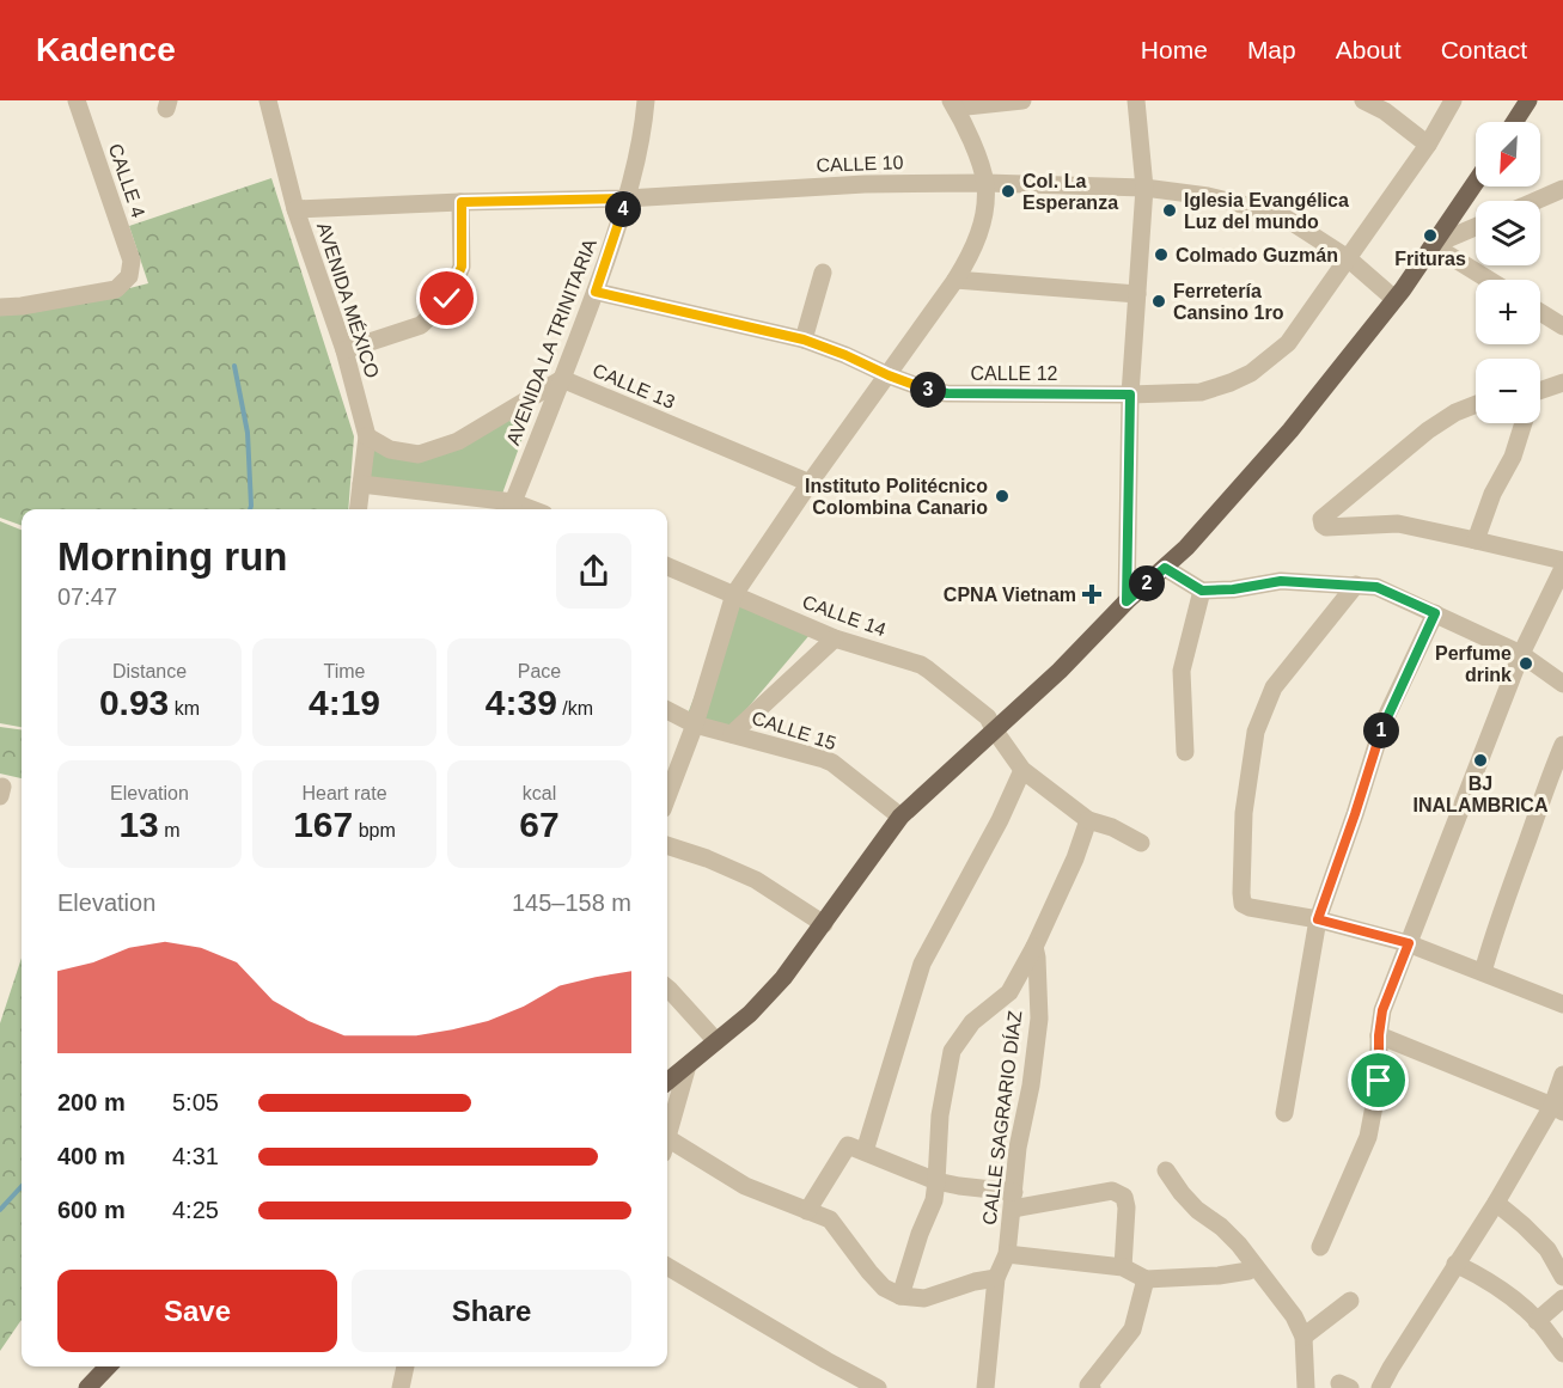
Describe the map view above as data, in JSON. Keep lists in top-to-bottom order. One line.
{"streets":{"street":["CALLE 10","CALLE 4","AVENIDA MÉXICO","AVENIDA LA TRINITARIA","CALLE 12","CALLE 13","CALLE 14","CALLE 15","CALLE SAGRARIO DÍAZ"]},"crossings":[["CALLE 10","AVENIDA MÉXICO"],["CALLE 10","AVENIDA LA TRINITARIA"],["CALLE 10","CALLE 12"],["AVENIDA MÉXICO","CALLE 13"],["AVENIDA LA TRINITARIA","CALLE 12"],["AVENIDA LA TRINITARIA","CALLE 13"]],"places":{"other":["Col. La Esperanza","Iglesia Evangélica Luz del mundo","Frituras","Colmado Guzmán","Ferretería Cansino 1ro","Instituto Politécnico Colombina Canario","Perfume drink","BJ INALAMBRICA"],"health":["CPNA Vietnam"]},"north":"bottom left","page":{"header":"Kadence","nav":["Home","Map","About","Contact"],"map_buttons":["+","−"],"pins":["4","3","2","1"],"heading":["Morning run","07:47"],"stats":[["Distance","0.93 km"],["Time","4:19"],["Pace","4:39 /km"],["Elevation","13 m"],["Heart rate","167 bpm"],["kcal","67"]],"chart":["Elevation","145–158 m"],"list":[{"name":"200 m","note":"5:05"},{"name":"400 m","note":"4:31"},{"name":"600 m","note":"4:25"}],"buttons":["Save","Share"]}}
